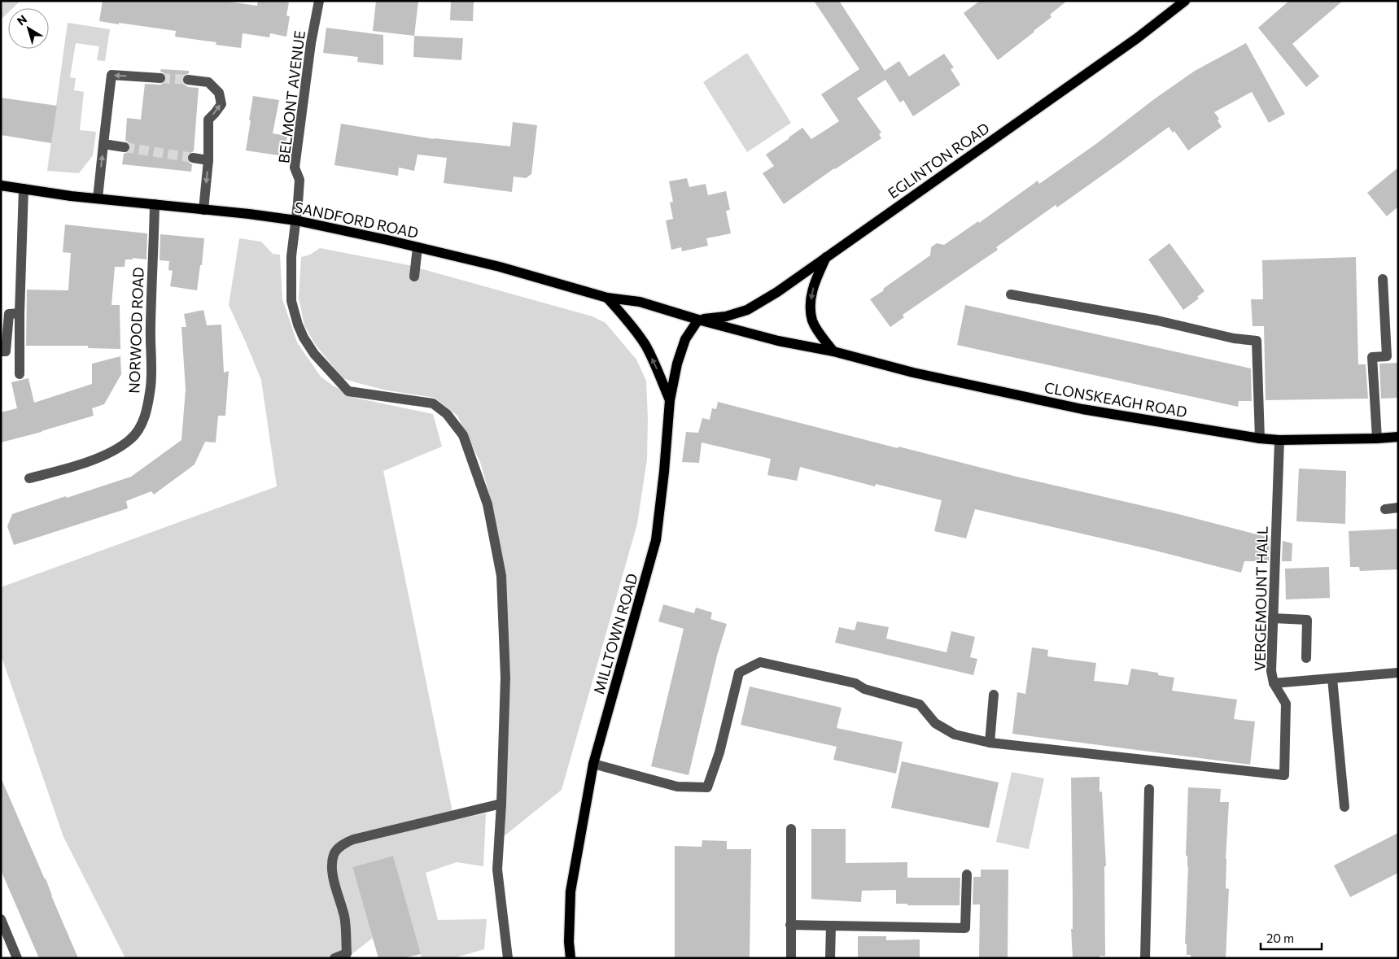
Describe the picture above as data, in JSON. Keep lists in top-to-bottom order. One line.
{"streets":{"main road":["EGLINTON ROAD","SANDFORD ROAD","CLONSKEAGH ROAD","MILLTOWN ROAD"],"street":["BELMONT AVENUE","NORWOOD ROAD","VERGEMOUNT HALL"]},"crossings":[["BELMONT AVENUE","SANDFORD ROAD"],["EGLINTON ROAD","SANDFORD ROAD"],["EGLINTON ROAD","CLONSKEAGH ROAD"],["EGLINTON ROAD","MILLTOWN ROAD"],["SANDFORD ROAD","NORWOOD ROAD"],["SANDFORD ROAD","CLONSKEAGH ROAD"],["SANDFORD ROAD","MILLTOWN ROAD"],["CLONSKEAGH ROAD","VERGEMOUNT HALL"],["CLONSKEAGH ROAD","MILLTOWN ROAD"]],"scale_bar":"20 m","north":"top left"}
